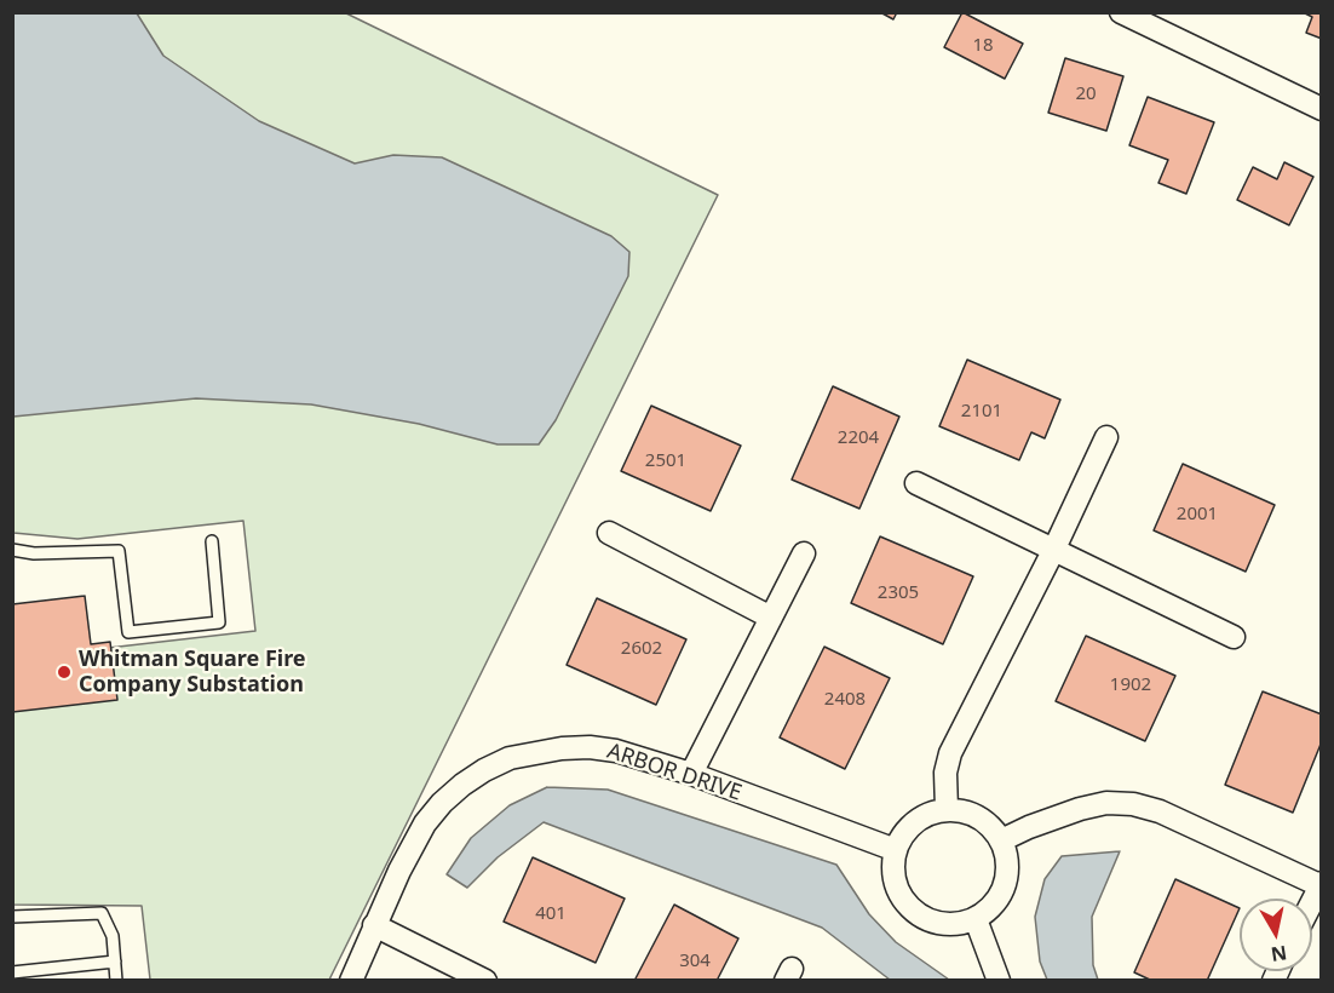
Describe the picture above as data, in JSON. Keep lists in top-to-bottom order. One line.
{"streets":{"street":["ARBOR DRIVE"]},"places":["Whitman Square Fire Company Substation"],"house_numbers":["18","20","2101","2204","2501","2001","2305","2602","1902","2408","401","304"],"north":"bottom"}
